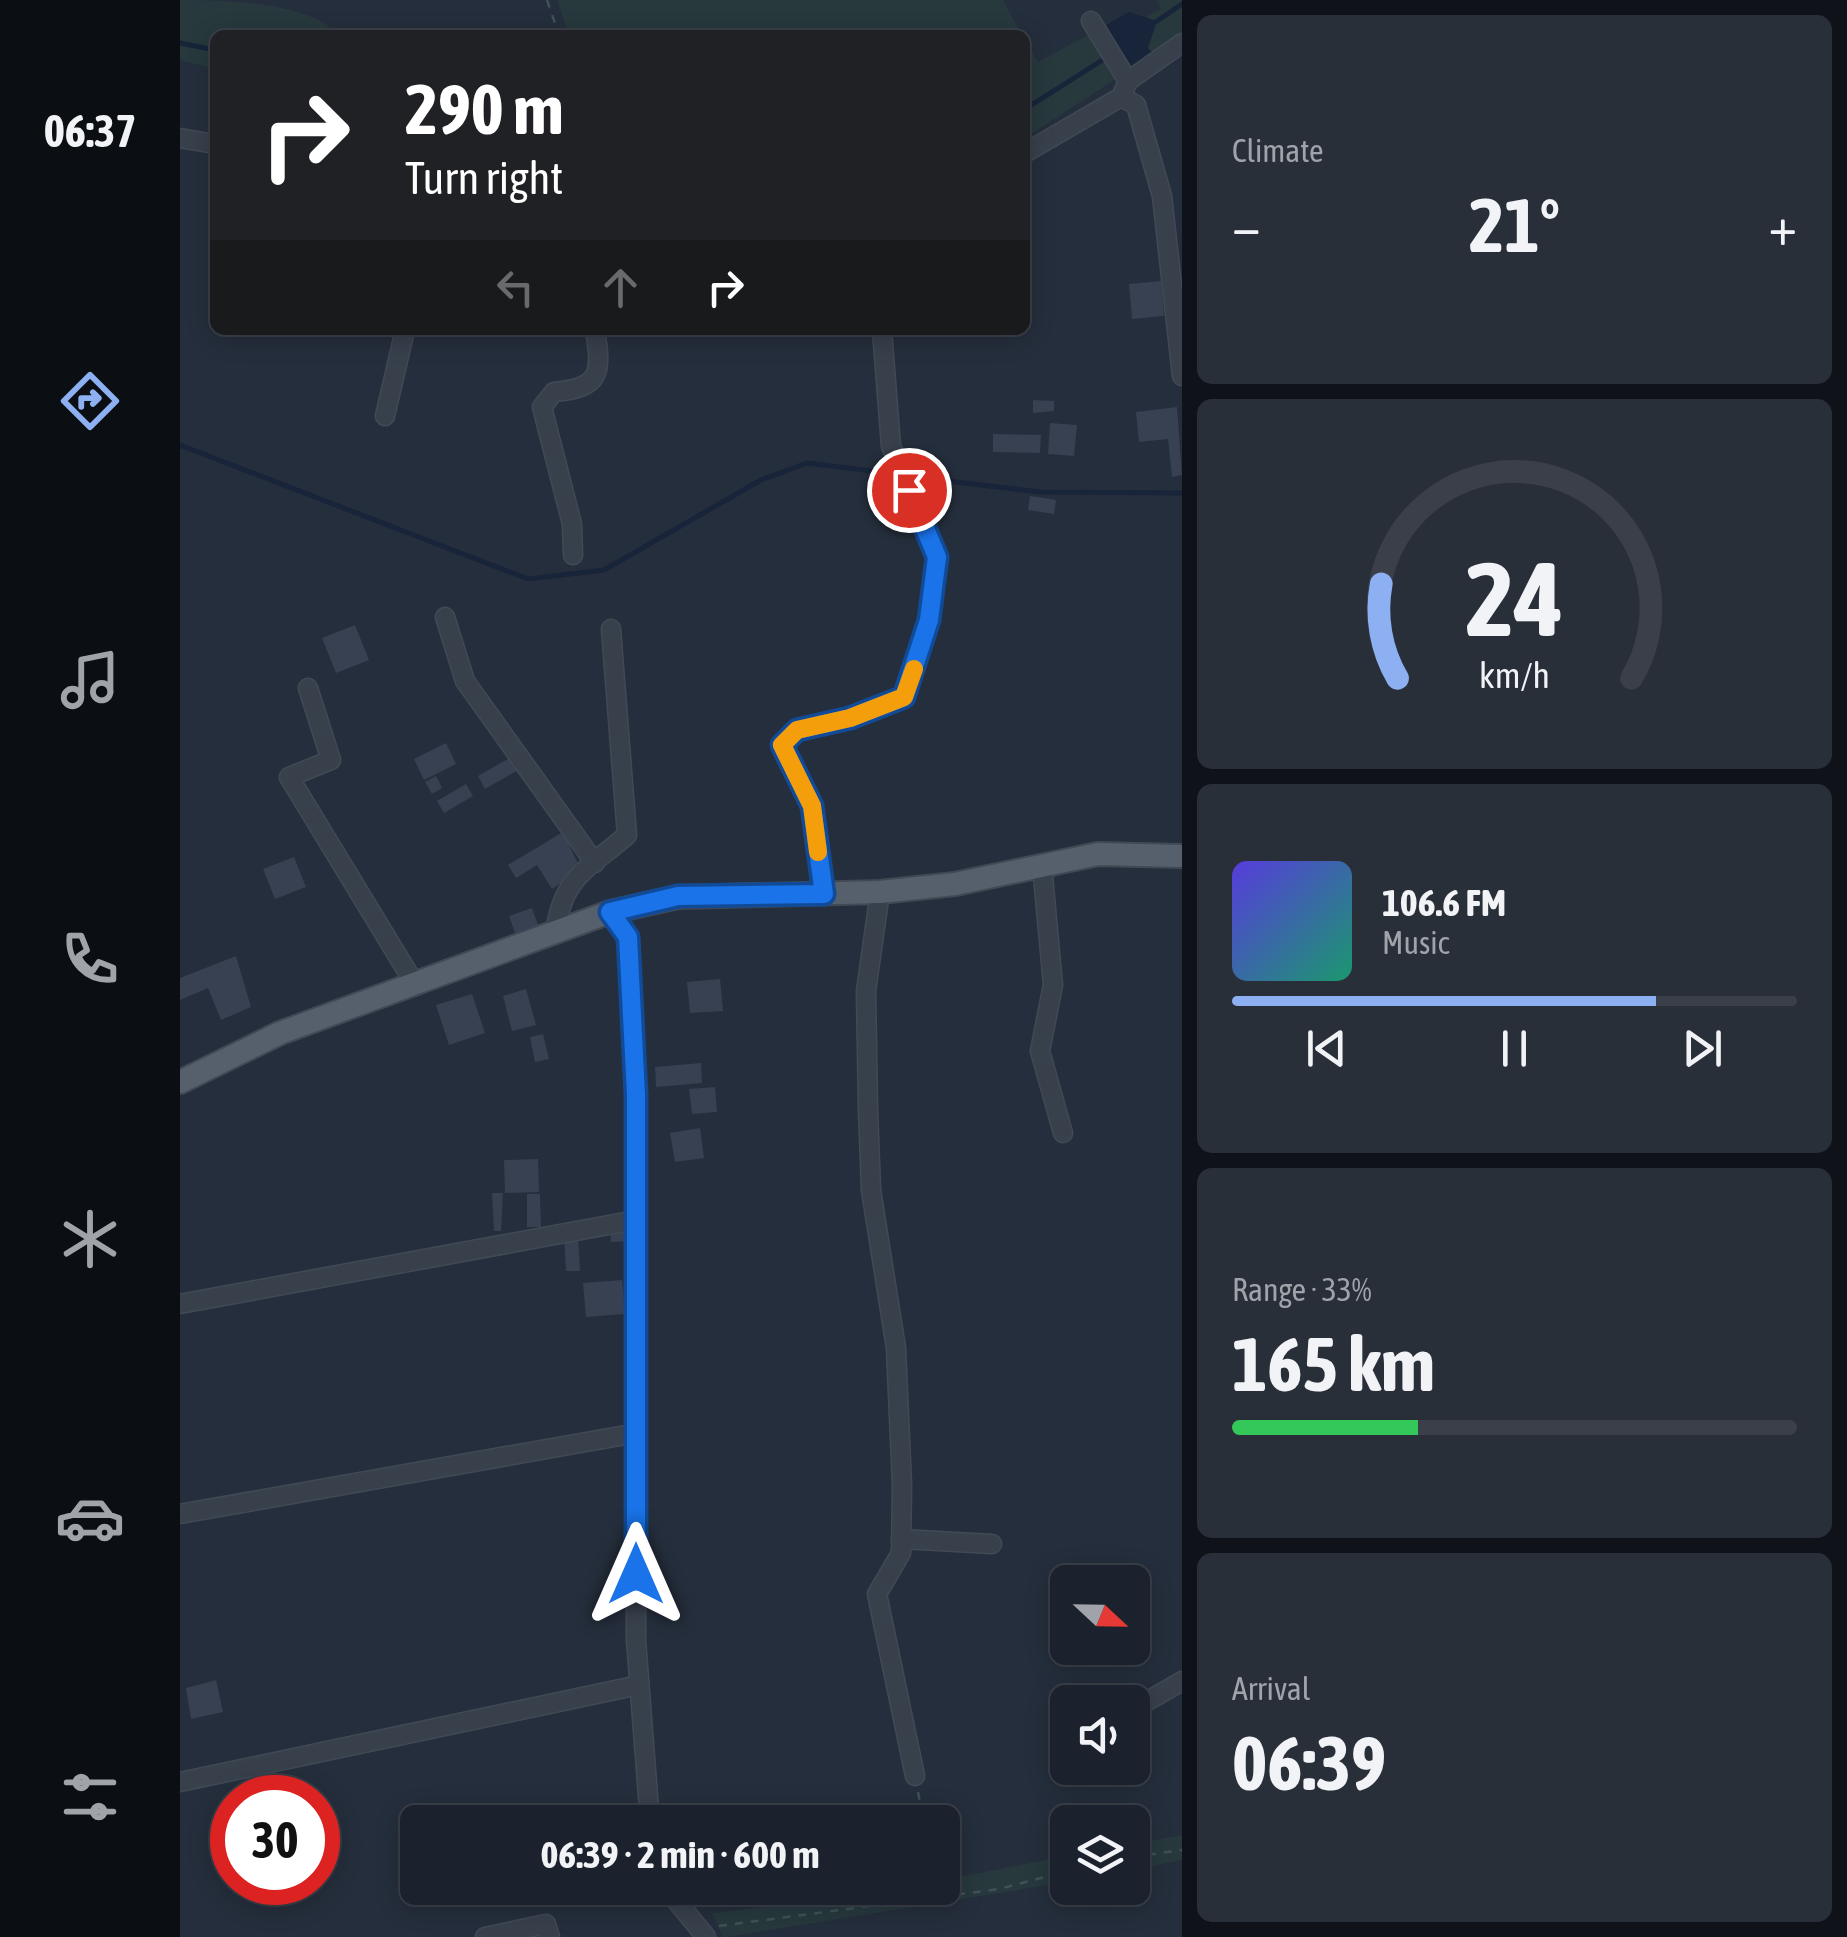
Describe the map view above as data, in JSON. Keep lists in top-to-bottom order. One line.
{"north":"right","page":{"tabs":"06:37","tile":["Climate",["Range · 33%","165 km"],["Arrival","06:39"]],"turn":["290 m","Turn right"],"heat":["−","21°","+"],"song":["106.6 FM","Music"],"limit":"30","trip":"06:39 · 2 min · 600 m","gauge":["24","km/h"]}}
